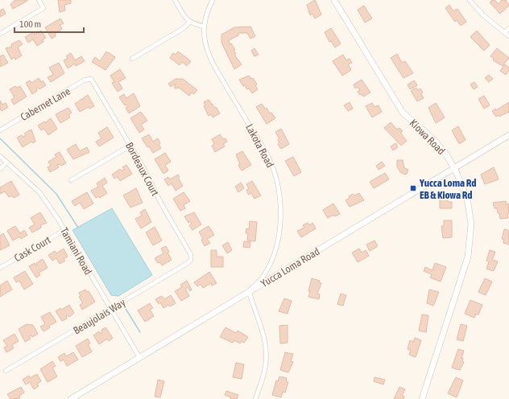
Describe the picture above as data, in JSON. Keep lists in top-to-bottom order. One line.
{"streets":{"main road":["Kiowa Road","Yucca Loma Road"],"street":["Cabernet Lane","Lakota Road","Bordeaux Court","Cask Court","Tamiani Road","Beaujolais Way"]},"crossings":[["Cabernet Lane","Bordeaux Court"],["Kiowa Road","Yucca Loma Road"],["Lakota Road","Yucca Loma Road"],["Bordeaux Court","Beaujolais Way"],["Cask Court","Tamiani Road"],["Tamiani Road","Yucca Loma Road"],["Tamiani Road","Beaujolais Way"]],"places":{"transit":["Yucca Loma Rd EB & Kiowa Rd"]},"scale_bar":"100 m"}
